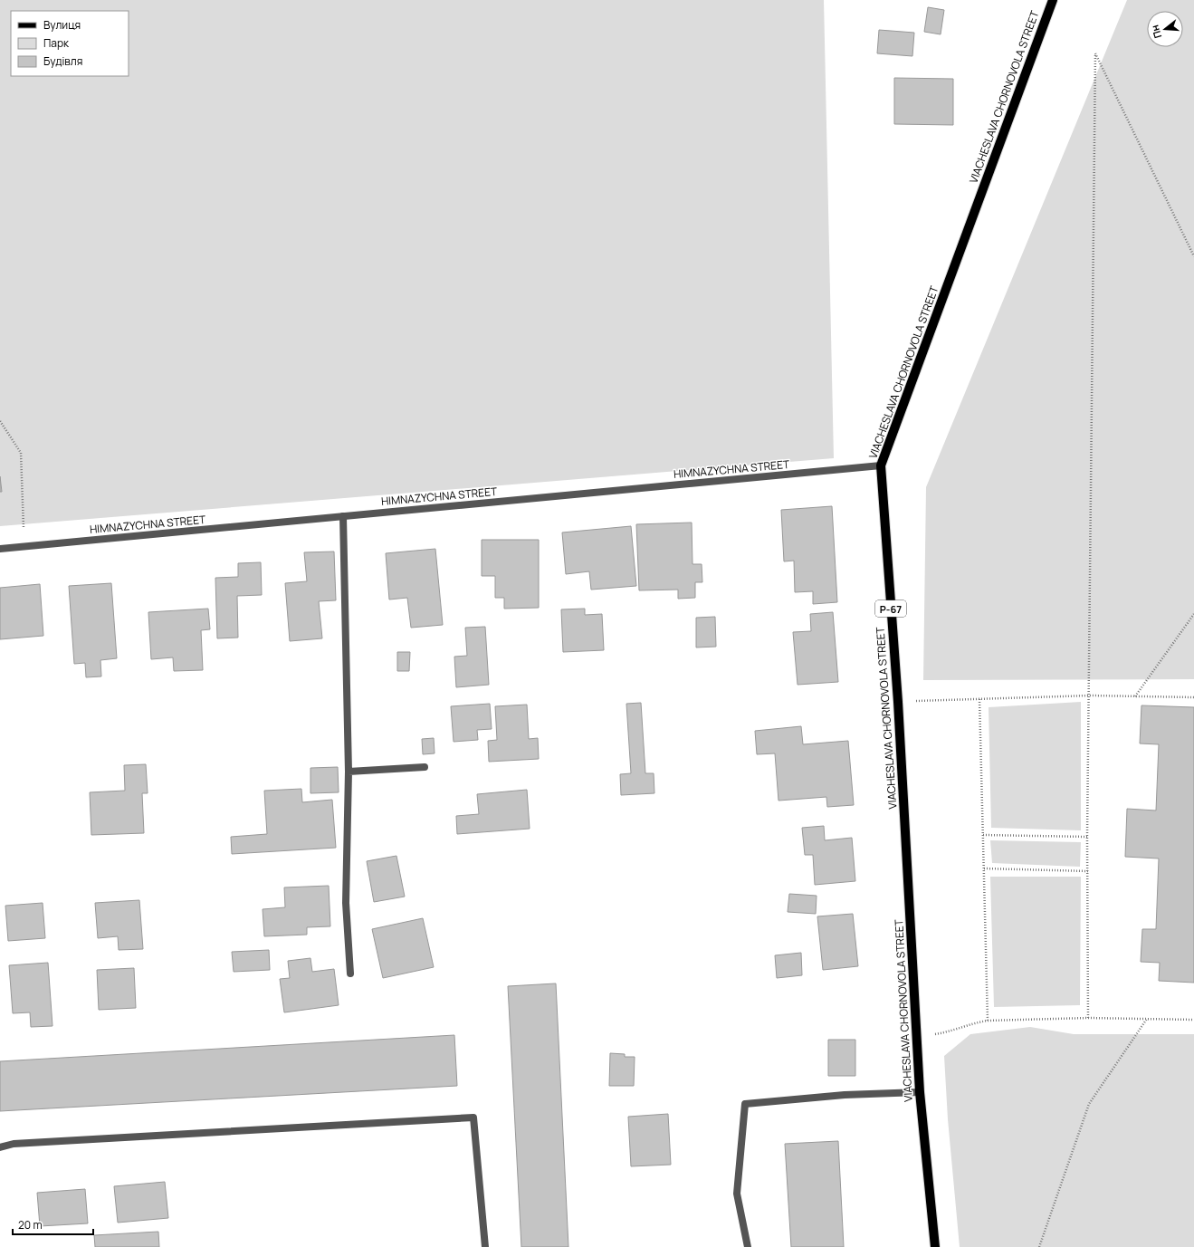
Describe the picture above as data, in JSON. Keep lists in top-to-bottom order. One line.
{"streets":{"main road":["VIACHESLAVA CHORNOVOLA STREET","Р-67"],"street":["HIMNAZYCHNA STREET"]},"crossings":[["VIACHESLAVA CHORNOVOLA STREET","HIMNAZYCHNA STREET"]],"legend":["Вулиця","Парк","Будівля"],"scale_bar":"20 m","north":"left"}
